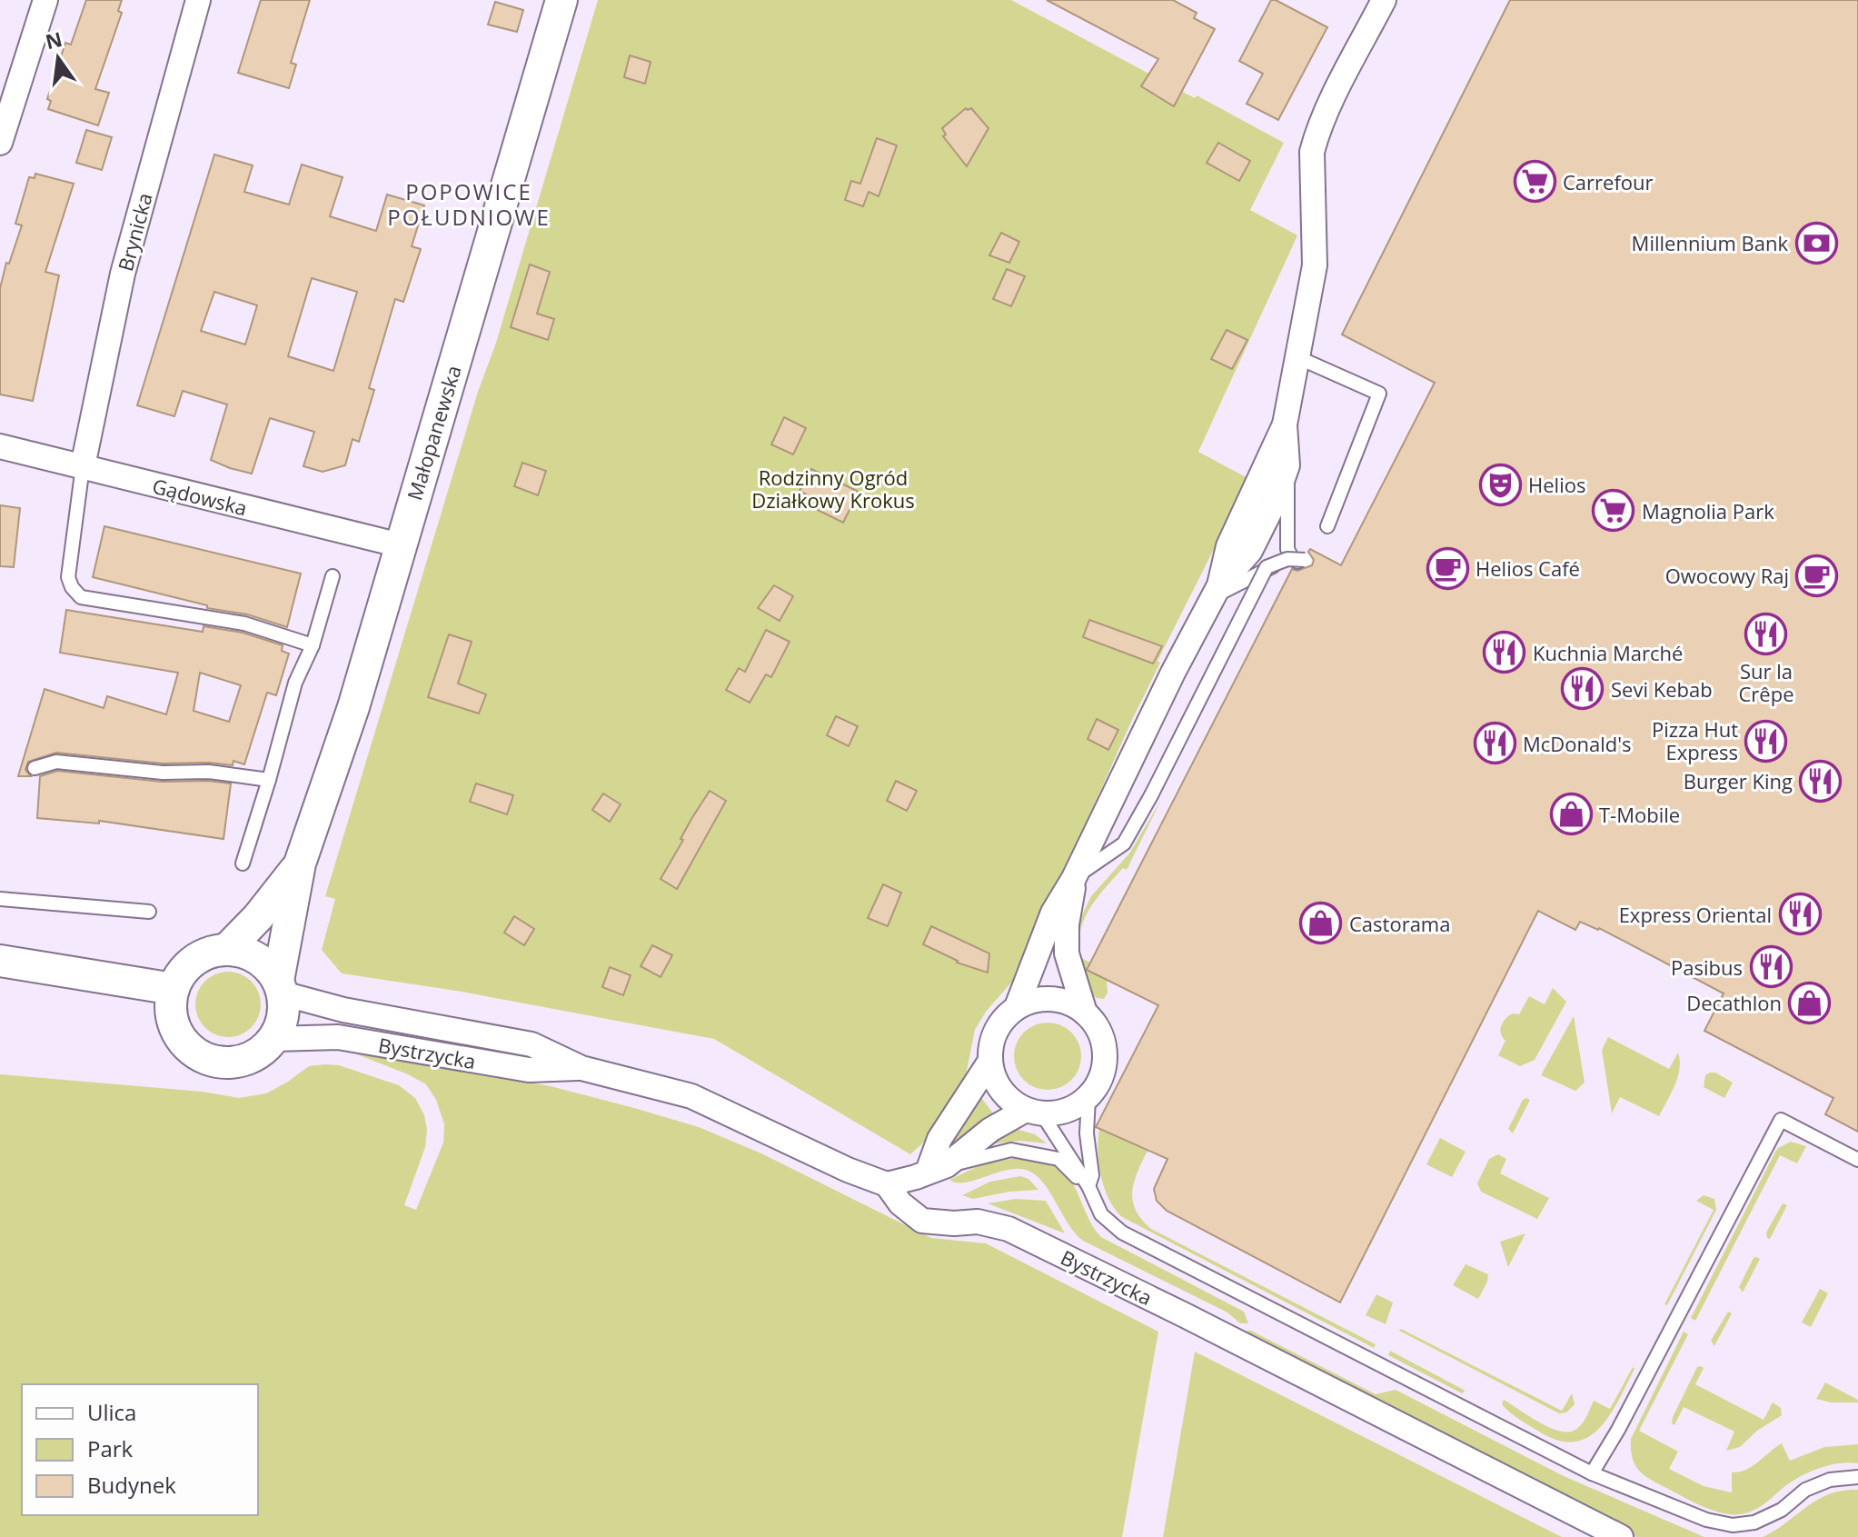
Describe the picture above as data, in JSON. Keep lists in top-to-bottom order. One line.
{"streets":{"street":["Brynicka","Małopanewska","Gądowska","Bystrzycka"]},"crossings":[["Brynicka","Gądowska"],["Małopanewska","Gądowska"],["Małopanewska","Bystrzycka"]],"districts":["POPOWICE POŁUDNIOWE"],"parks":["Rodzinny Ogród Działkowy Krokus"],"places":{"supermarket":["Carrefour","Magnolia Park"],"bank":["Millennium Bank"],"theatre":["Helios"],"cafe":["Helios Café","Owocowy Raj"],"restaurant":["Sur la Crêpe","Kuchnia Marché","Sevi Kebab","Pizza Hut Express","McDonald's","Burger King","Express Oriental","Pasibus"],"shop":["T-Mobile","Castorama","Decathlon"]},"legend":["Ulica","Park","Budynek"],"north":"top"}
